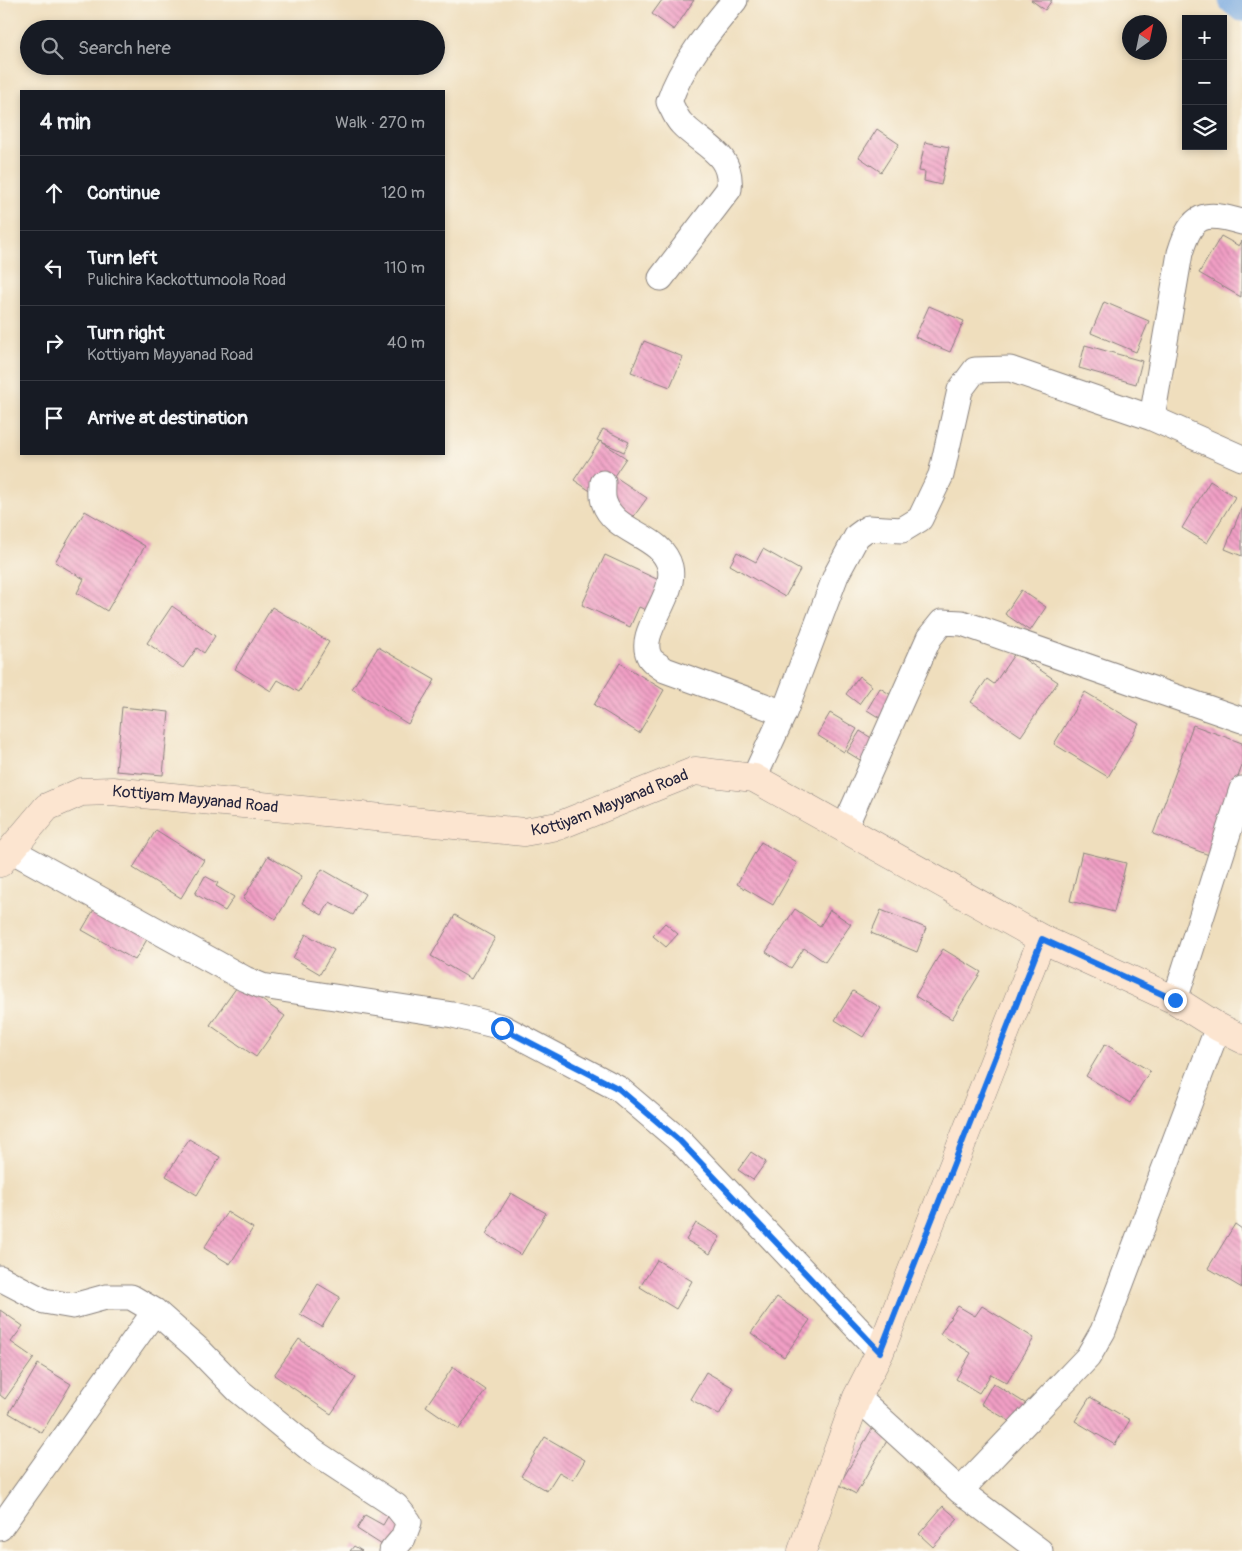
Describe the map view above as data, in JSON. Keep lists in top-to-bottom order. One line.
{"streets":{"main road":["Kottiyam Mayyanad Road"]},"north":"top right","page":{"map_buttons":["+","−"],"search":"Search here","heading":["4 min","Walk · 270 m"],"list":[["Continue","120 m"],["Turn left","Pulichira Kackottumoola Road","110 m"],["Turn right","Kottiyam Mayyanad Road","40 m"],"Arrive at destination"]}}
